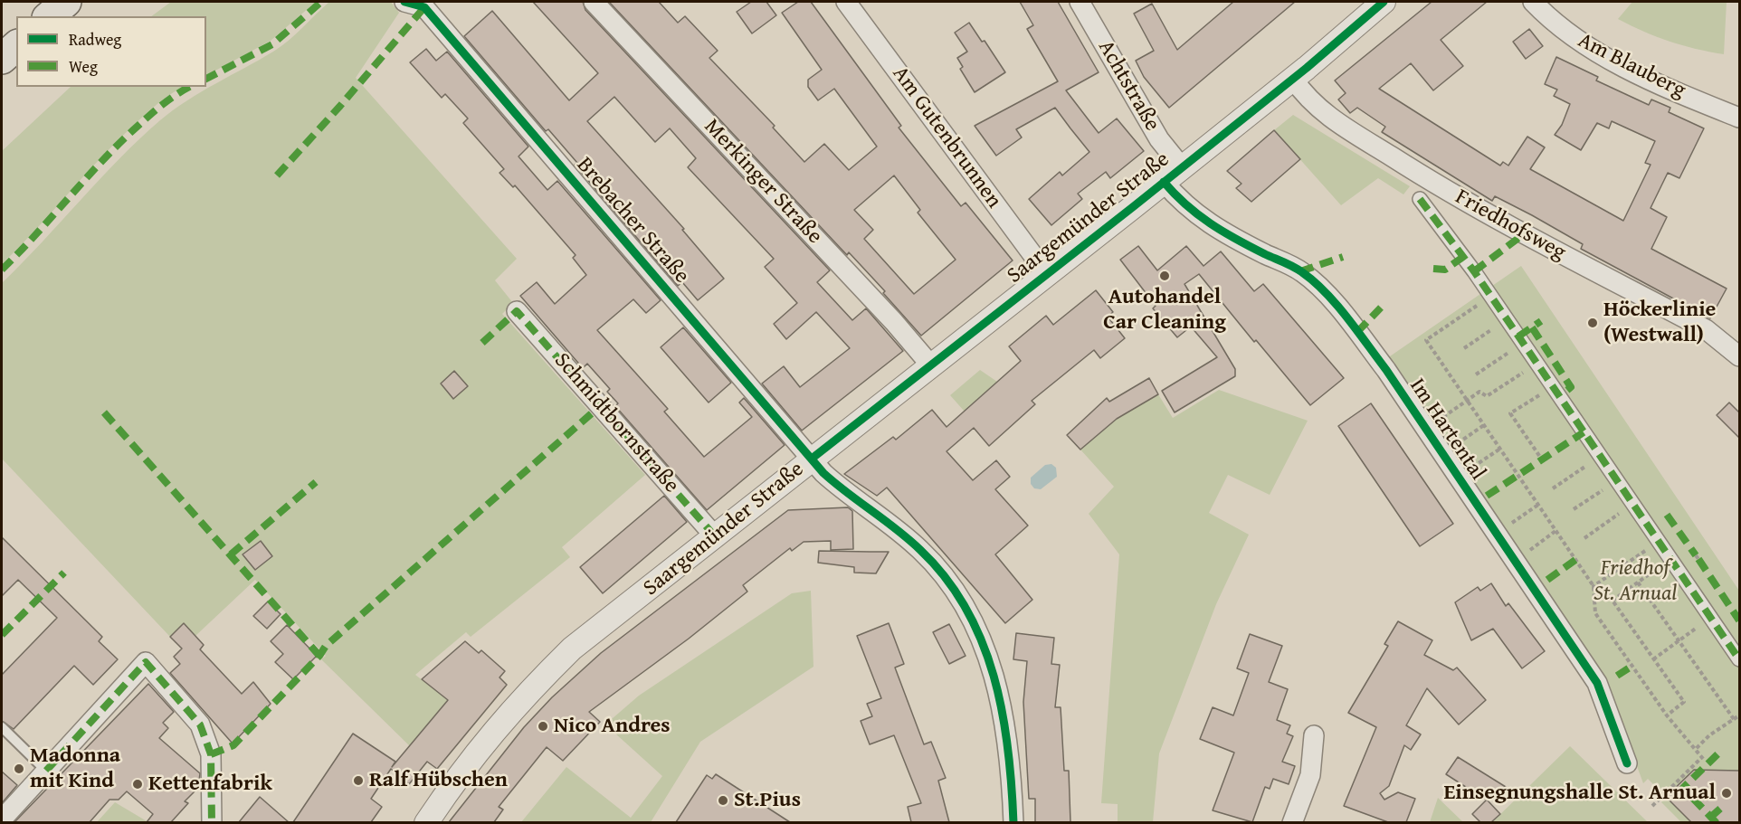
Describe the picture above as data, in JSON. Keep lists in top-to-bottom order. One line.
{"streets":{"street":["Am Blauberg","Achtstraße","Am Gutenbrunnen","Merkinger Straße","Saargemünder Straße","Brebacher Straße","Friedhofsweg","Schmidtbornstraße","Im Hartental"]},"crossings":[["Achtstraße","Saargemünder Straße"],["Am Gutenbrunnen","Saargemünder Straße"],["Merkinger Straße","Saargemünder Straße"],["Saargemünder Straße","Brebacher Straße"],["Saargemünder Straße","Friedhofsweg"],["Saargemünder Straße","Schmidtbornstraße"],["Saargemünder Straße","Im Hartental"]],"parks":["Friedhof St. Arnual"],"places":["Autohandel Car Cleaning","Höckerlinie (Westwall)","Nico Andres","Madonna mit Kind","Ralf Hübschen","Kettenfabrik","Einsegnungshalle St. Arnual","St.Pius"],"legend":["Radweg","Weg"]}
